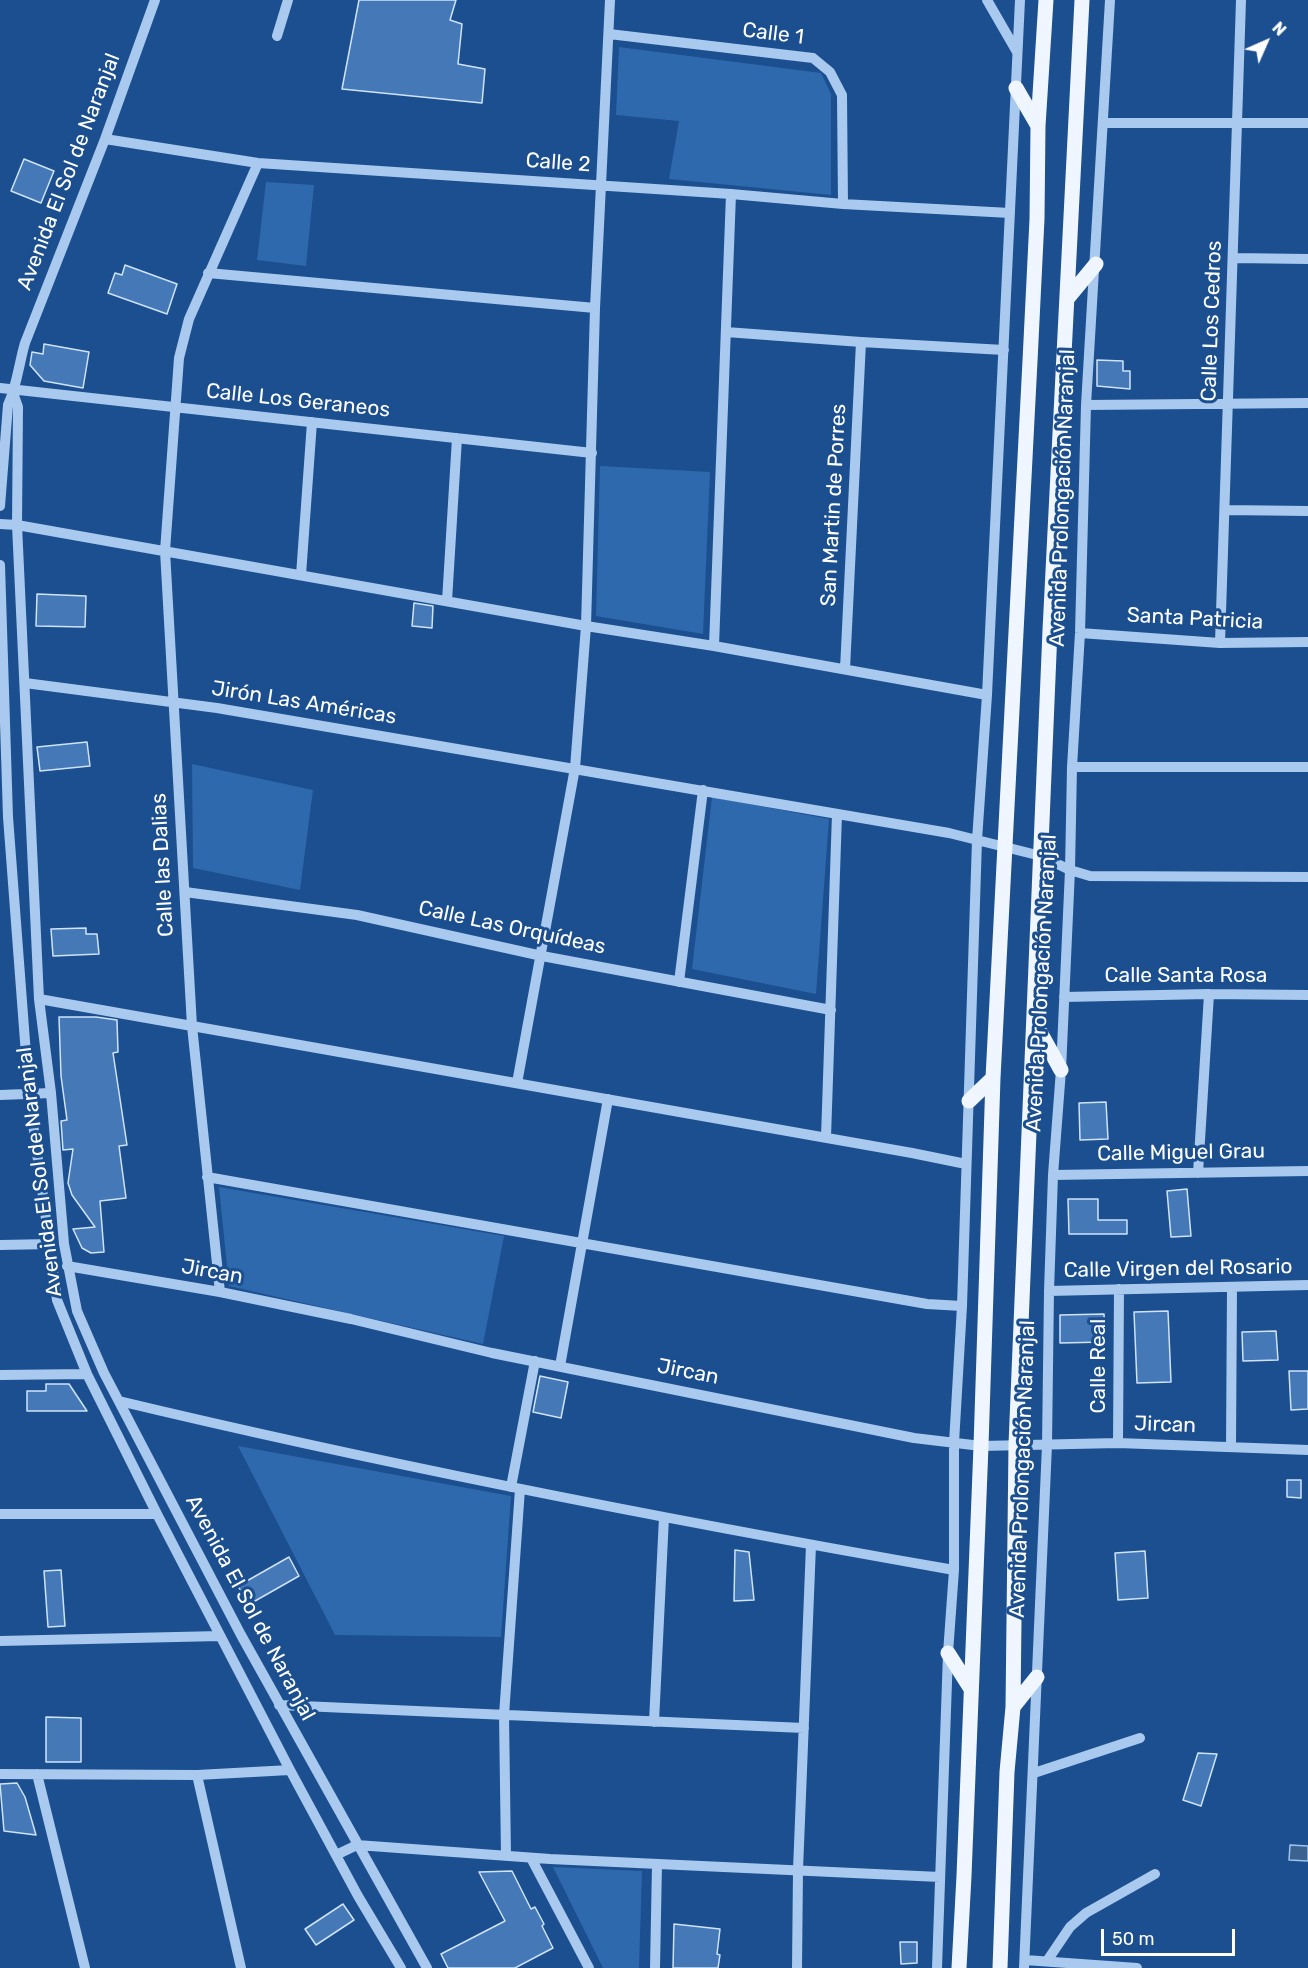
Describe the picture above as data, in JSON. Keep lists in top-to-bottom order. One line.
{"streets":{"main road":["Avenida Prolongación Naranjal"],"street":["Calle 1","Calle 2","Avenida El Sol de Naranjal","Calle Los Cedros","Calle Los Geraneos","San Martin de Porres","Santa Patricia","Jirón Las Américas","Calle las Dalias","Calle Las Orquídeas","Calle Santa Rosa","Calle Miguel Grau","Calle Virgen del Rosario","Jircan","Calle Real"]},"crossings":[["Calle 1","Calle 2"],["Calle 2","Avenida El Sol de Naranjal"],["Calle 2","Calle las Dalias"],["Avenida El Sol de Naranjal","Calle Los Geraneos"],["Avenida El Sol de Naranjal","Jirón Las Américas"],["Avenida El Sol de Naranjal","Jircan"],["Calle Los Cedros","Santa Patricia"],["Calle Los Geraneos","Calle las Dalias"],["Avenida Prolongación Naranjal","Santa Patricia"],["Avenida Prolongación Naranjal","Jirón Las Américas"],["Avenida Prolongación Naranjal","Calle Santa Rosa"],["Avenida Prolongación Naranjal","Calle Miguel Grau"],["Avenida Prolongación Naranjal","Calle Virgen del Rosario"],["Avenida Prolongación Naranjal","Jircan"],["Jirón Las Américas","Calle las Dalias"],["Calle las Dalias","Calle Las Orquídeas"],["Calle las Dalias","Jircan"],["Calle Virgen del Rosario","Calle Real"],["Jircan","Calle Real"]],"scale_bar":"50 m","north":"top right"}
